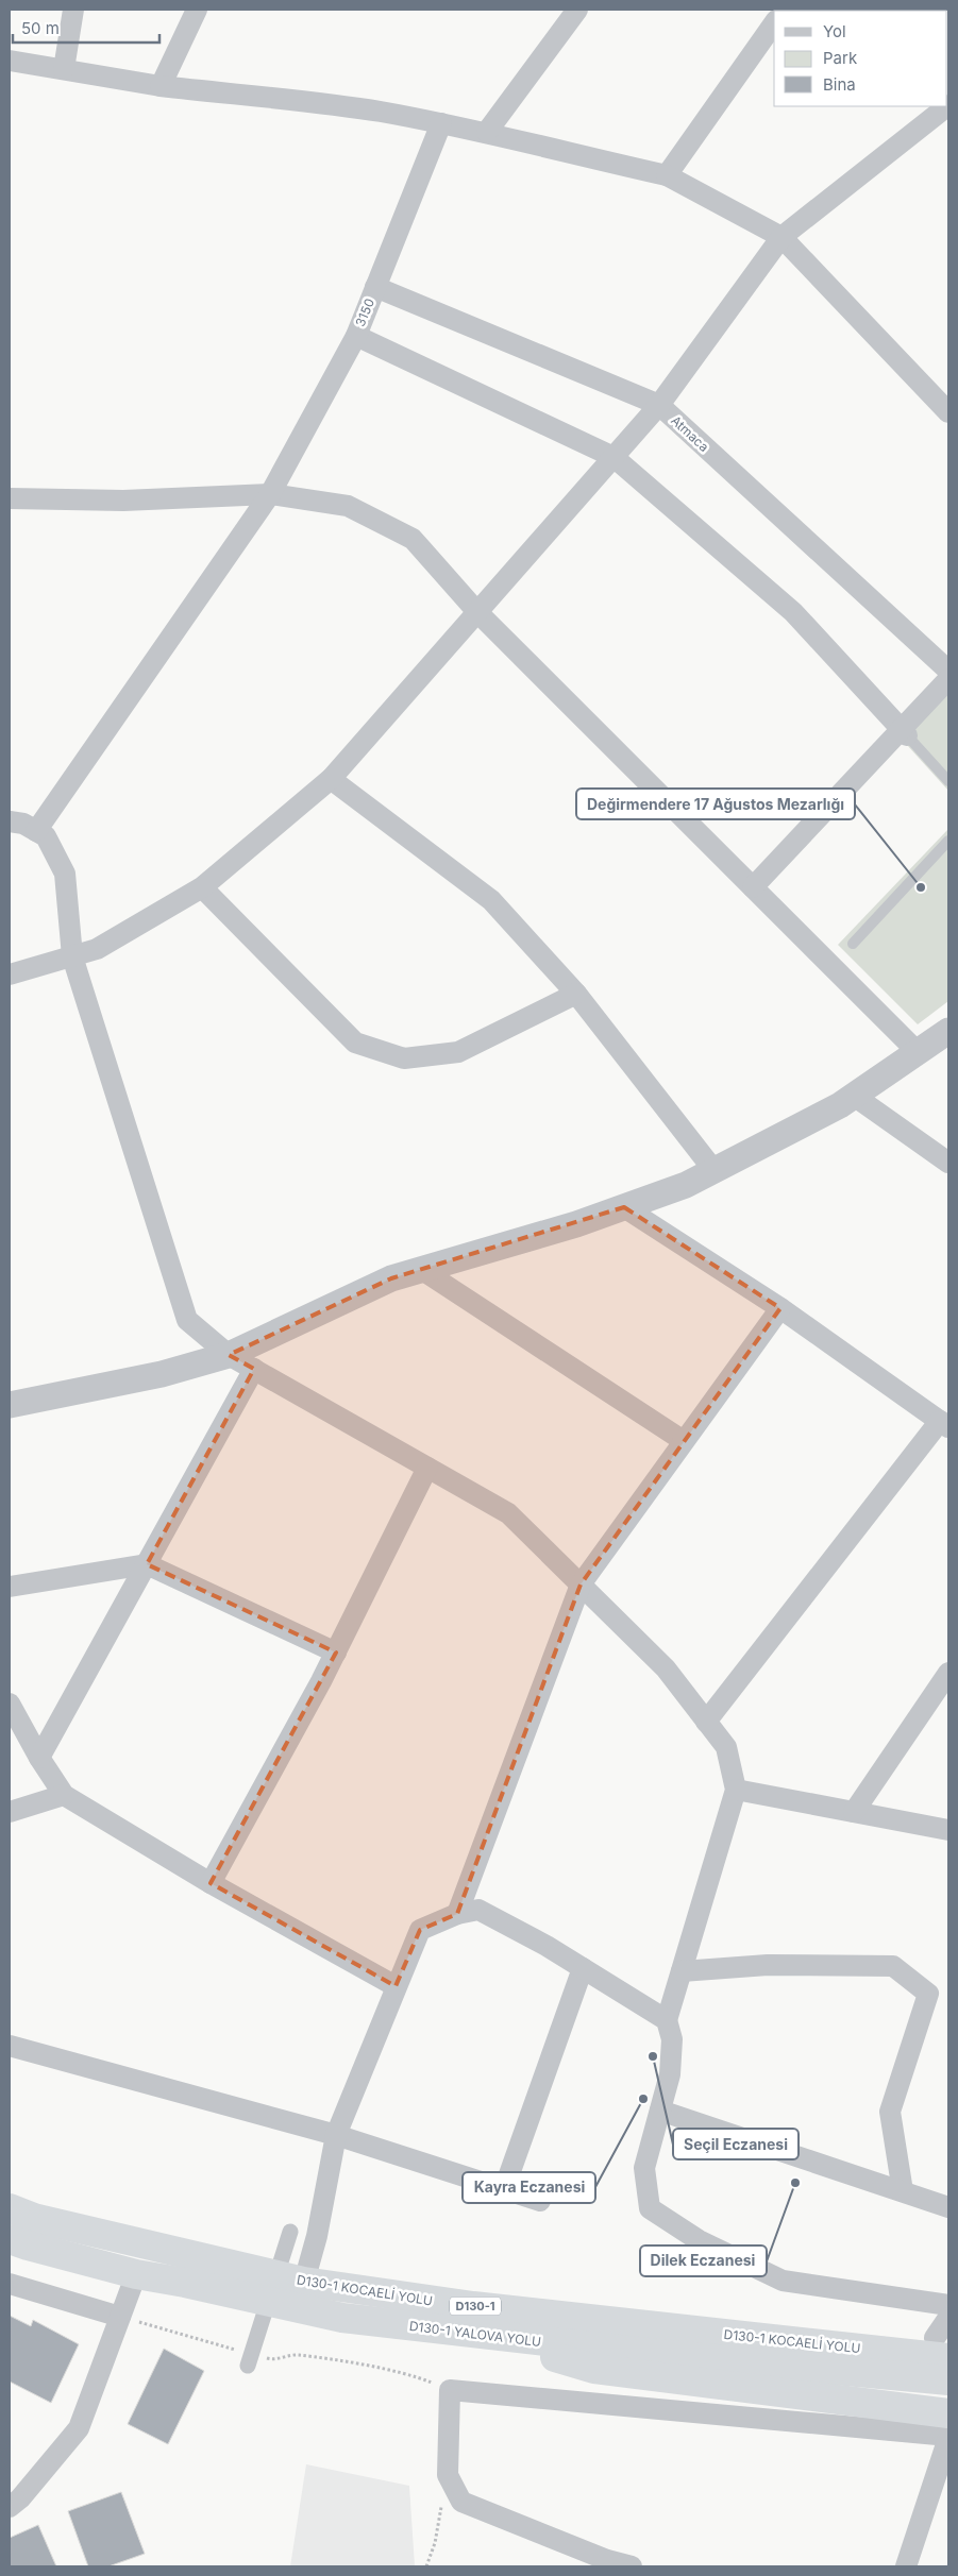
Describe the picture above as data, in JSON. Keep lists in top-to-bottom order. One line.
{"streets":{"highway":["D130-1 KOCAELİ YOLU","D130-1","D130-1 YALOVA YOLU"],"street":["3150","Atmaca"]},"crossings":[["3150","Atmaca"],["D130-1 KOCAELİ YOLU","D130-1 YALOVA YOLU"]],"places":["Değirmendere 17 Ağustos Mezarlığı","Seçil Eczanesi","Kayra Eczanesi","Dilek Eczanesi"],"legend":["Yol","Park","Bina"],"scale_bar":"50 m"}
